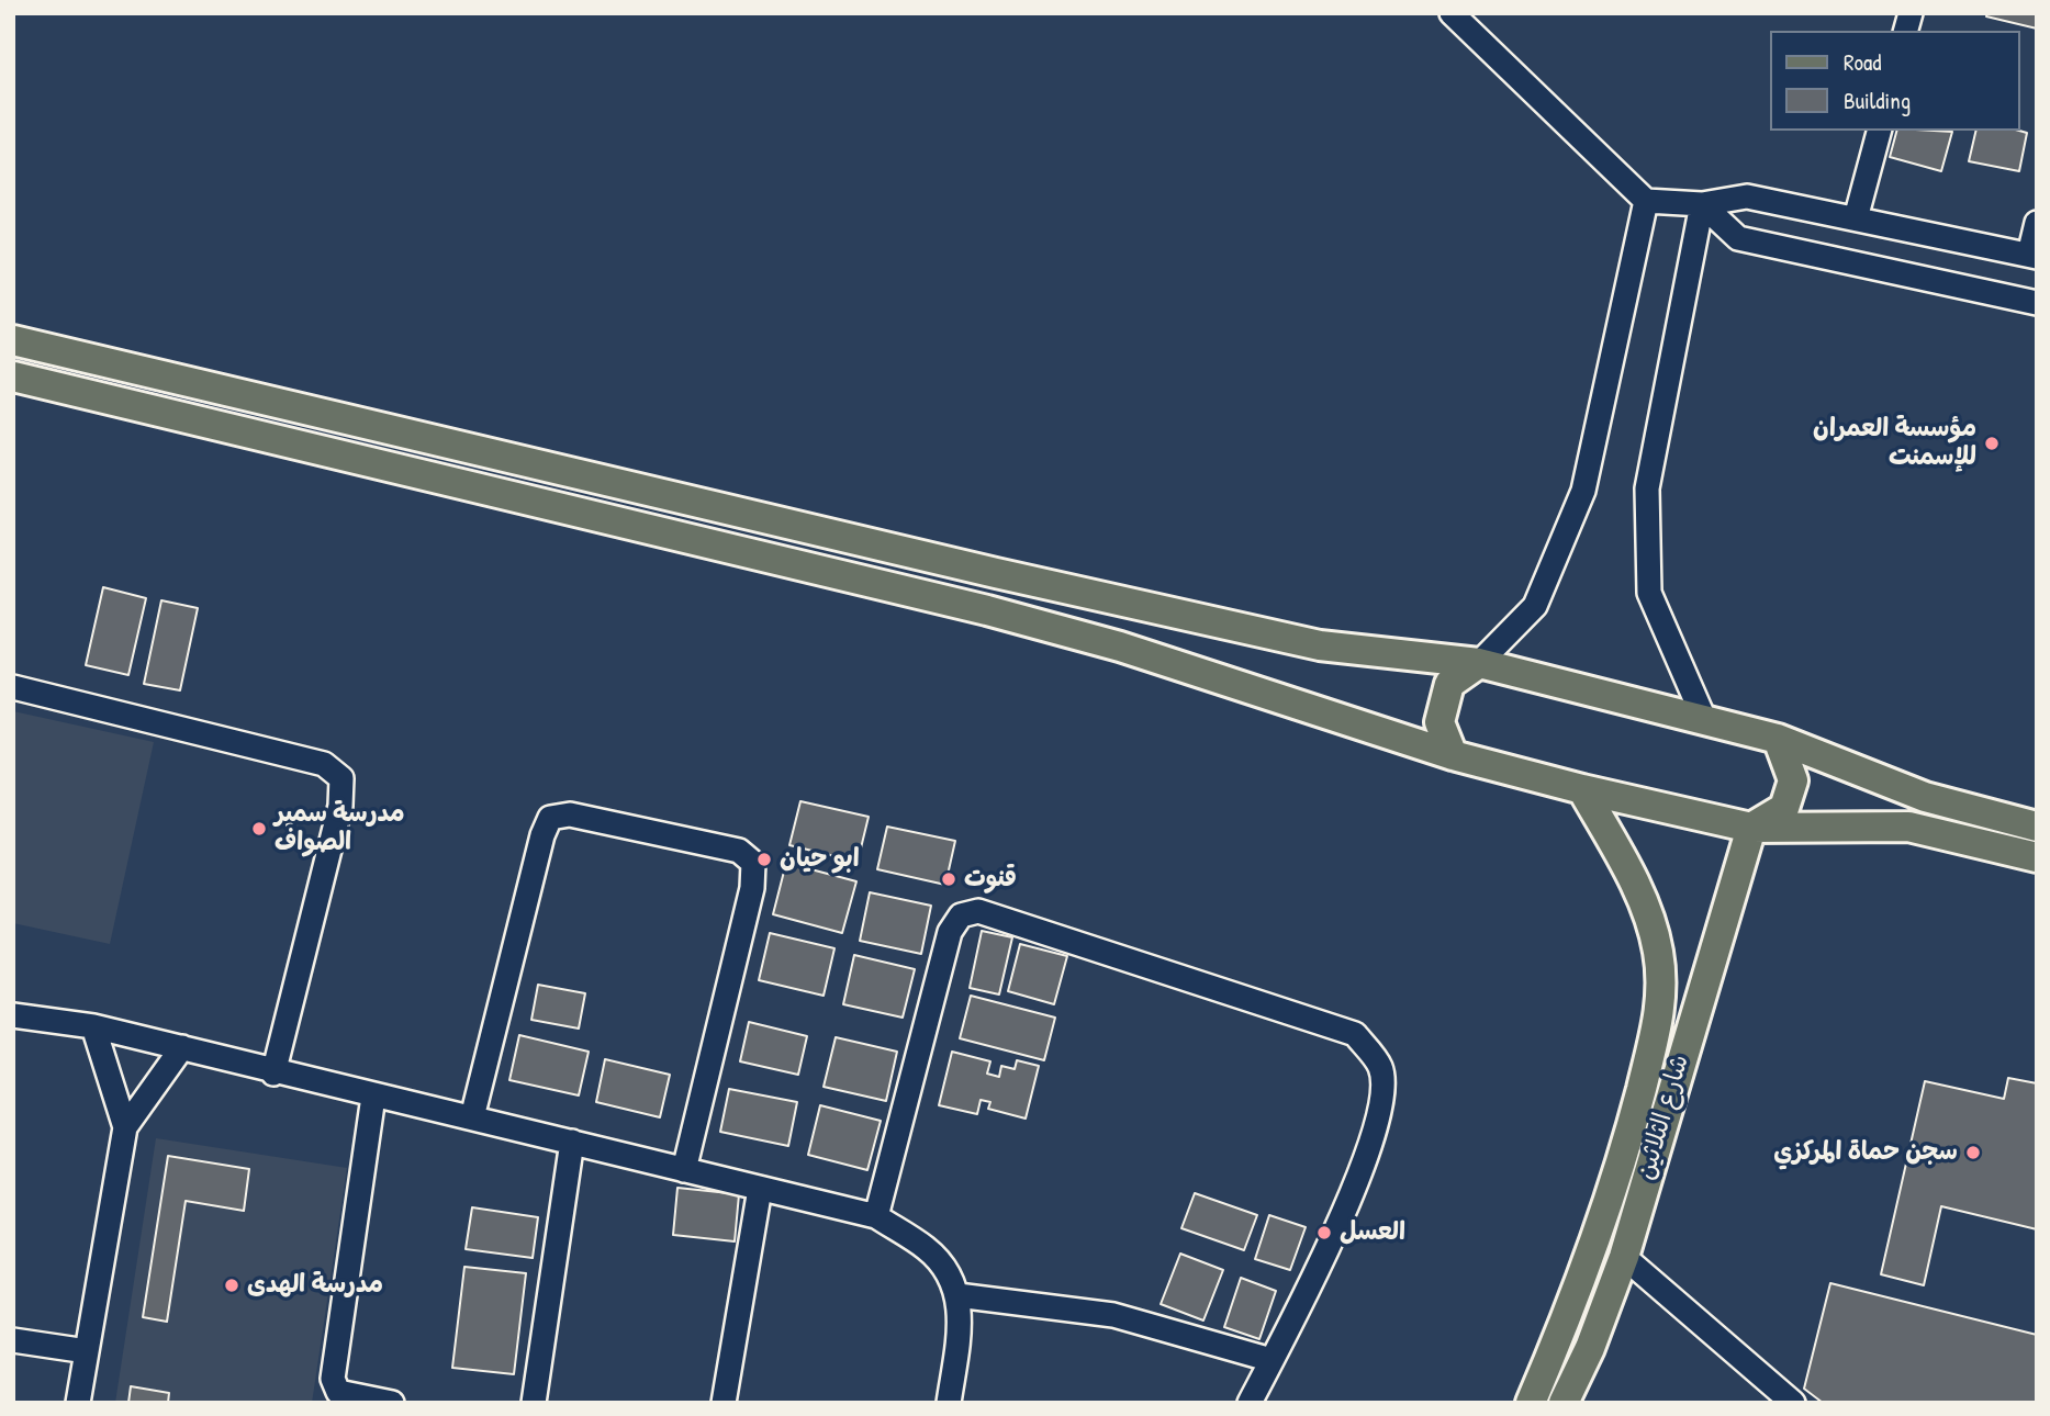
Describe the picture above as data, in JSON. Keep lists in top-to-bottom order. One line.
{"streets":{"main road":["شارع الثلاثين"]},"places":["مؤسسة العمران للإسمنت","مدرسة سمير الصواف","ابو حيان","قنوت","سجن حماة المركزي","العسل","مدرسة الهدى"],"legend":["Road","Building"]}
